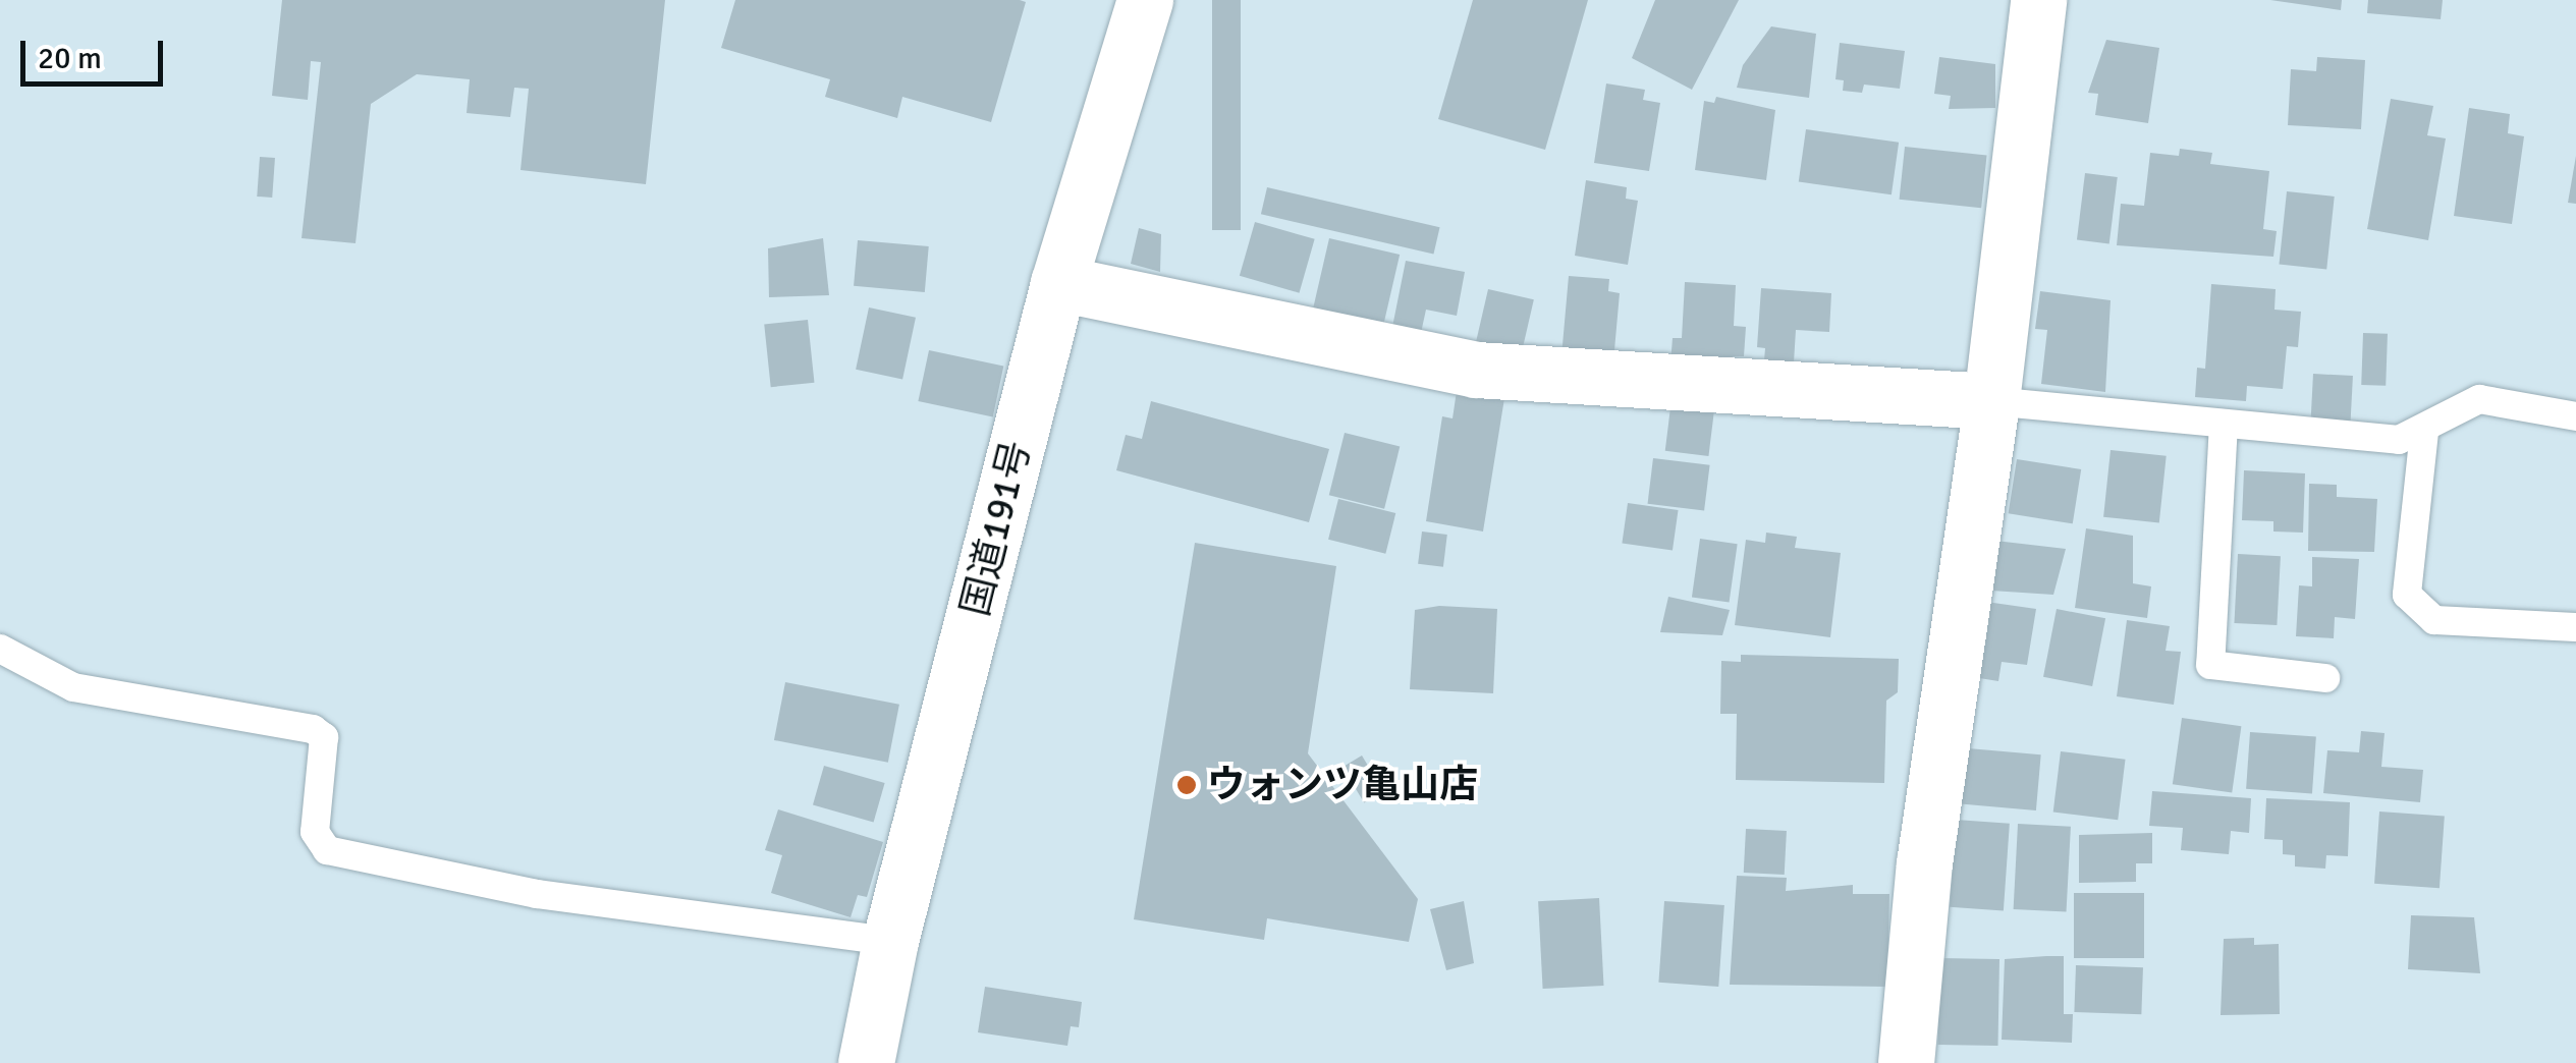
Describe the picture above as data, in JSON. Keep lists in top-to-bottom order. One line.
{"streets":{"main road":["国道191号"]},"places":["ウォンツ亀山店"],"scale_bar":"20 m"}
